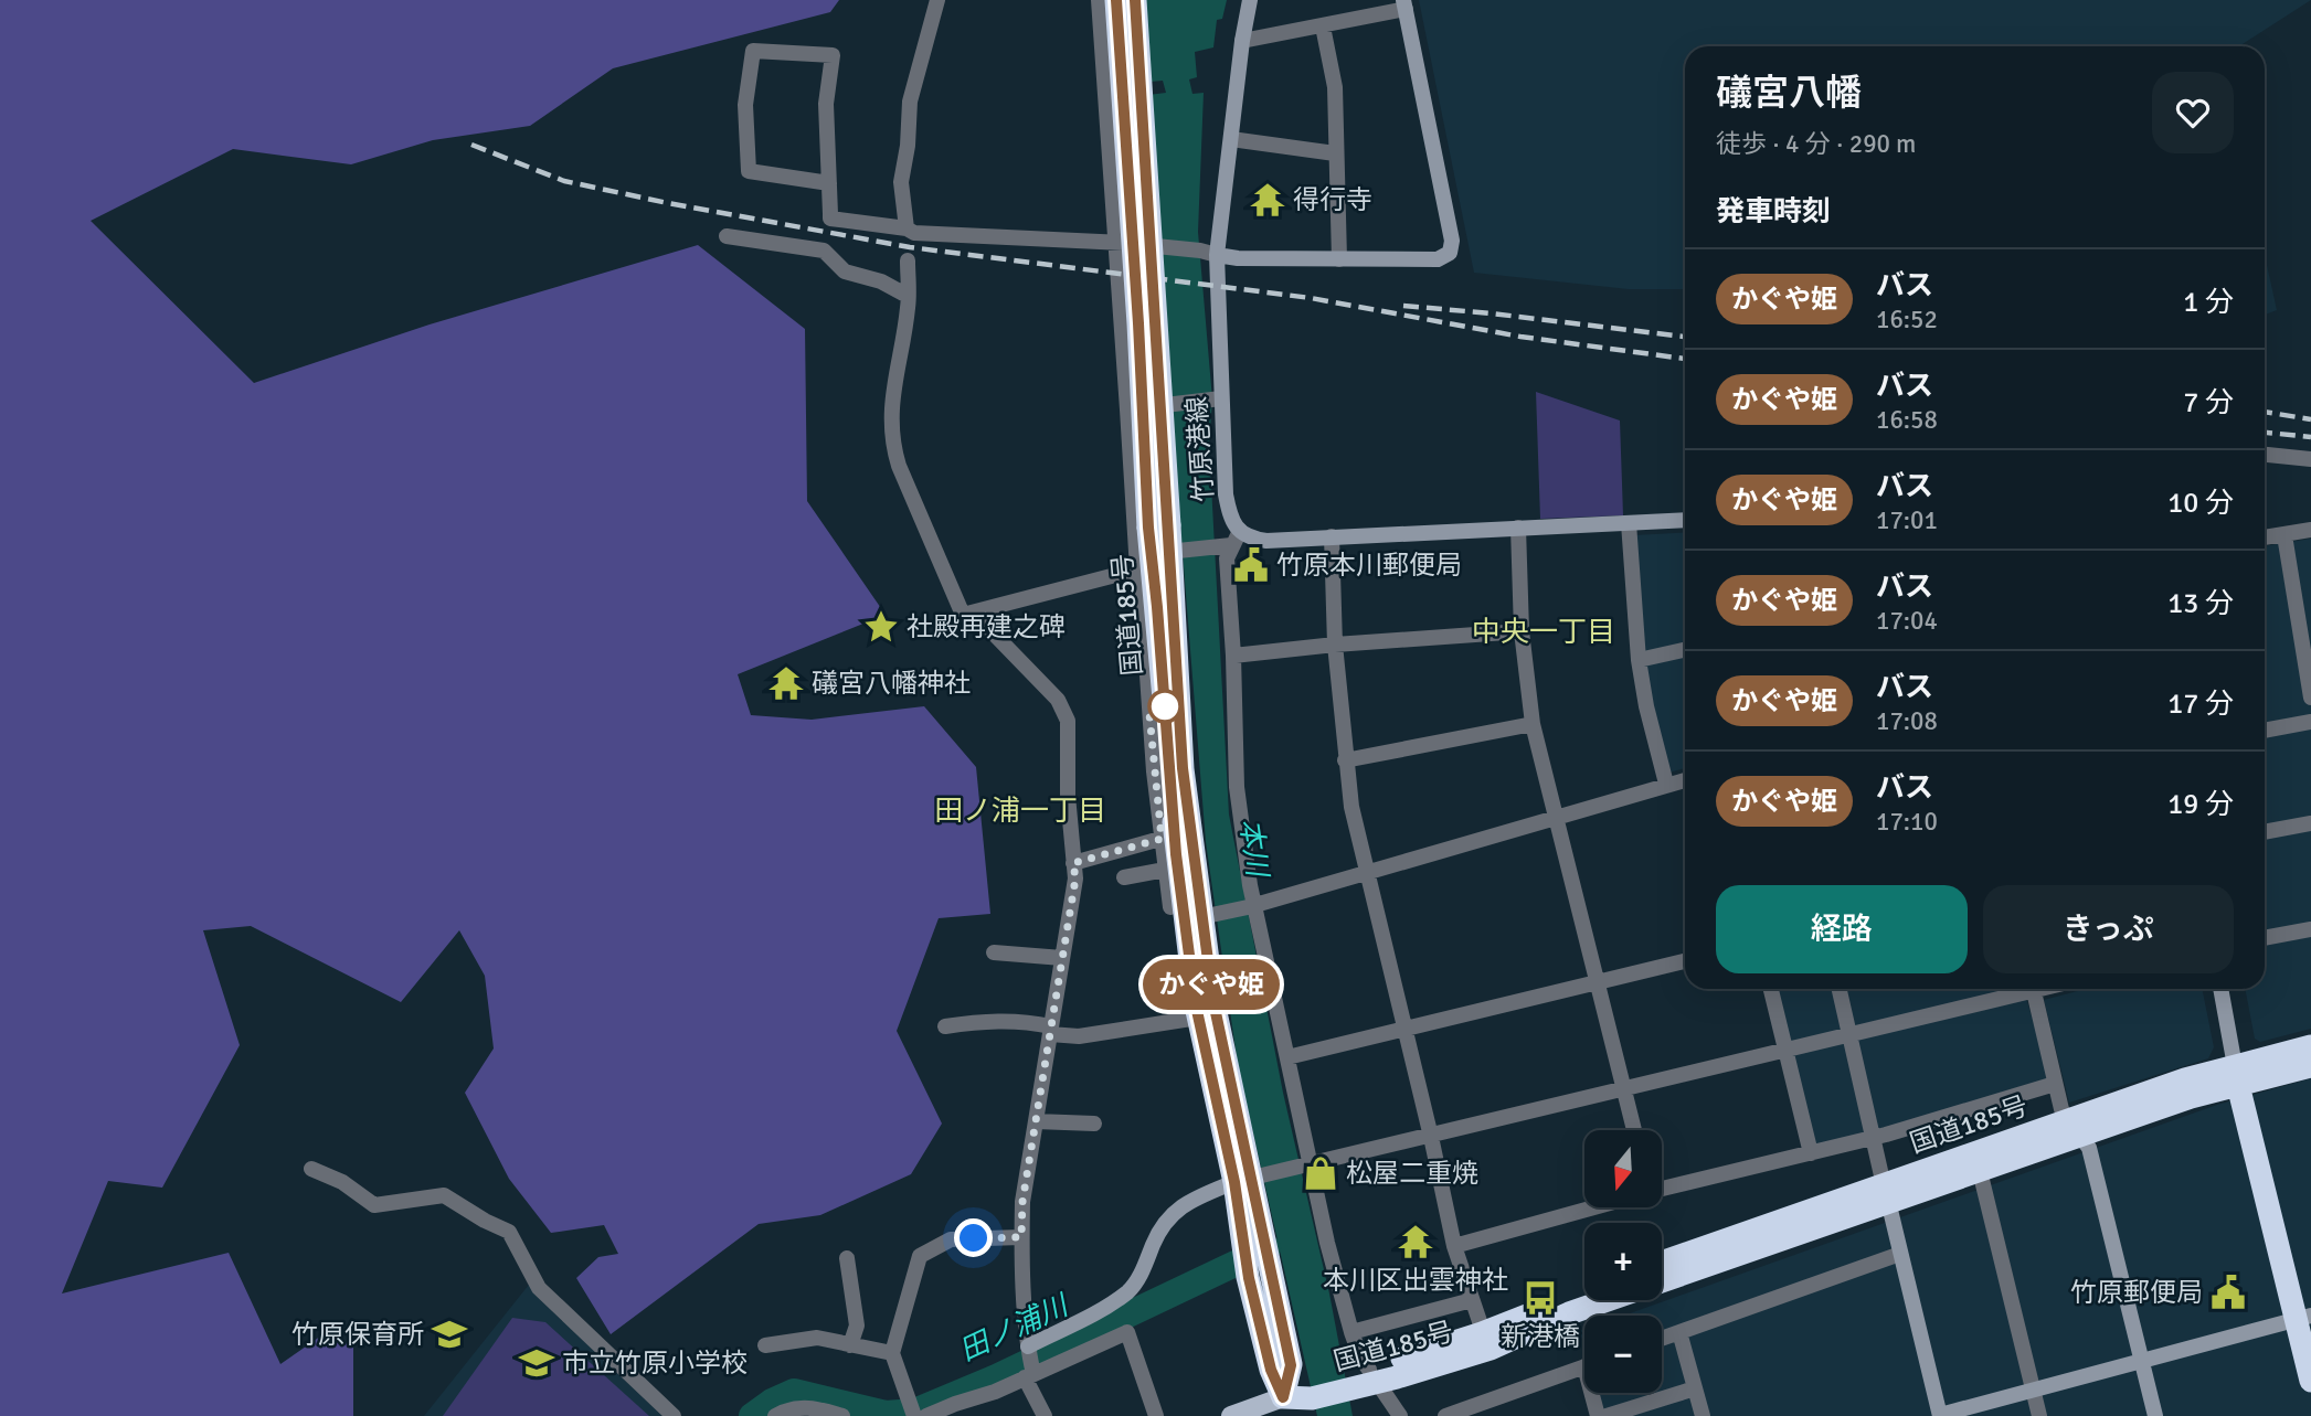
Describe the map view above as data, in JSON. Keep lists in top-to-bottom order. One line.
{"streets":{"highway":["国道185号"],"street":["竹原港線"]},"districts":["中央一丁目","田ノ浦一丁目"],"water":["本川","田ノ浦川"],"places":{"temple":["得行寺","礒宮八幡神社","本川区出雲神社"],"public building":["竹原本川郵便局","竹原郵便局"],"place":["社殿再建之碑"],"shop":["松屋二重焼"],"bus stop":["新港橋"],"school or university":["竹原保育所","市立竹原小学校"]},"lines":["bus line かぐや姫"],"north":"bottom","page":{"on_map":"かぐや姫","heading":[["礒宮八幡","徒歩 · 4 分 · 290 m"],"発車時刻"],"list":[{"mark":"かぐや姫","name":"バス","note":"16:52","value":"1 分"},{"mark":"かぐや姫","name":"バス","note":"16:58","value":"7 分"},{"mark":"かぐや姫","name":"バス","note":"17:01","value":"10 分"},{"mark":"かぐや姫","name":"バス","note":"17:04","value":"13 分"},{"mark":"かぐや姫","name":"バス","note":"17:08","value":"17 分"},{"mark":"かぐや姫","name":"バス","note":"17:10","value":"19 分"}],"buttons":["経路","きっぷ"],"map_buttons":["+","−"]}}
